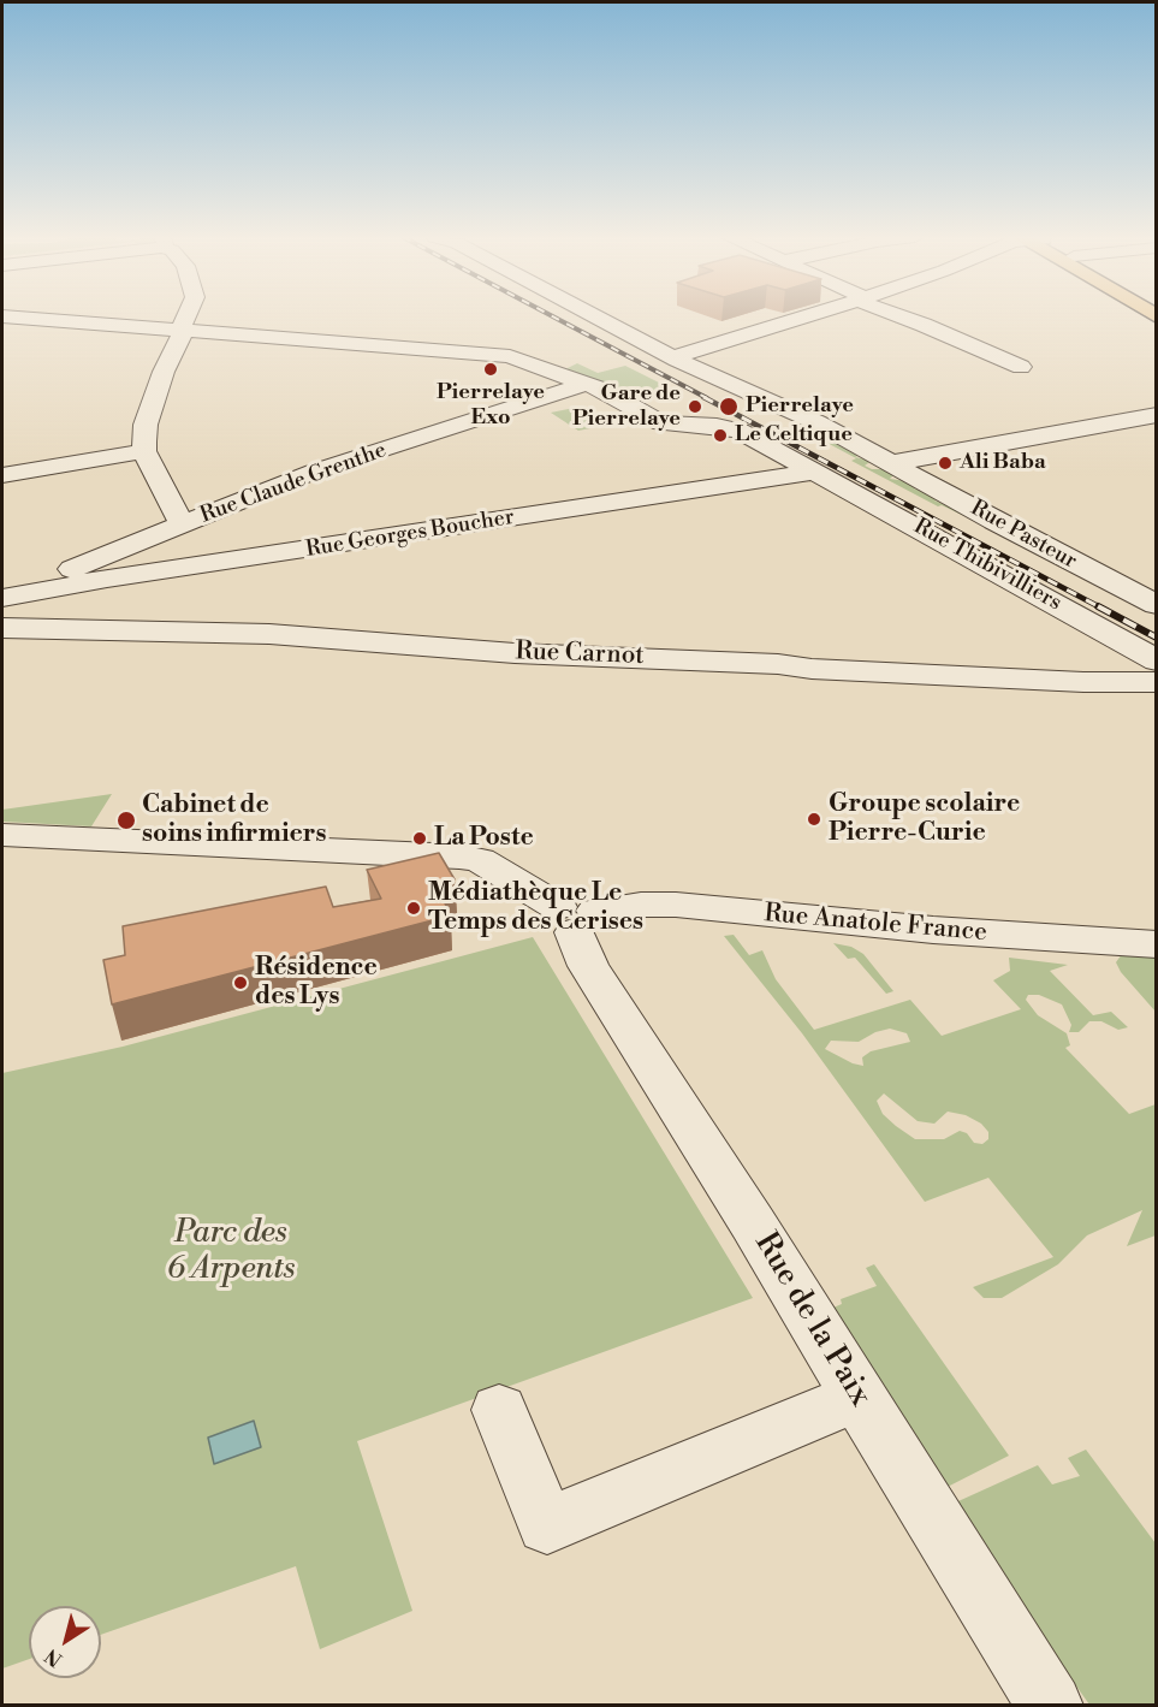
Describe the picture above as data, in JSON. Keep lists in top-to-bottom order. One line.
{"streets":{"street":["Rue Claude Grenthe","Rue Georges Boucher","Rue Pasteur","Rue Thibivilliers","Rue Carnot","Rue Anatole France","Rue de la Paix"]},"crossings":[["Rue Claude Grenthe","Rue Georges Boucher"],["Rue Claude Grenthe","Rue Thibivilliers"],["Rue Georges Boucher","Rue Thibivilliers"],["Rue Anatole France","Rue de la Paix"]],"parks":["Parc des 6 Arpents"],"places":["Pierrelaye Exo","Gare de Pierrelaye","Pierrelaye","Le Celtique","Ali Baba","Groupe scolaire Pierre-Curie","Cabinet de soins infirmiers","La Poste","Médiathèque Le Temps des Cerises","Résidence des Lys"],"north":"bottom left"}
